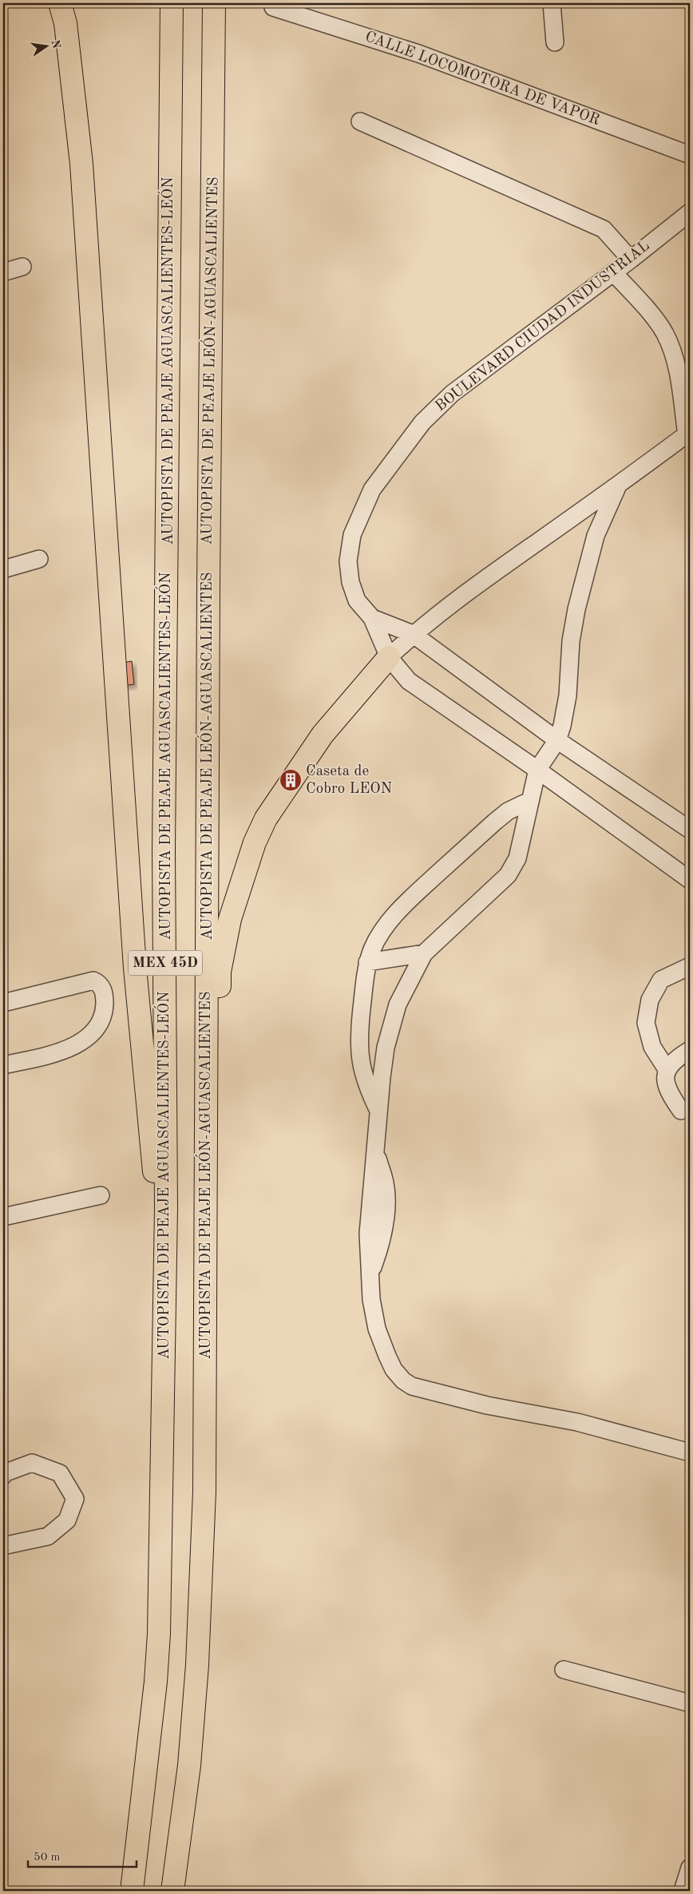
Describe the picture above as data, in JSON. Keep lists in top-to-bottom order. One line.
{"streets":{"highway":["AUTOPISTA DE PEAJE AGUASCALIENTES-LEÓN","AUTOPISTA DE PEAJE LEÓN-AGUASCALIENTES","MEX 45D"],"street":["CALLE LOCOMOTORA DE VAPOR","BOULEVARD CIUDAD INDUSTRIAL"]},"places":{"building":["Caseta de Cobro LEON"]},"scale_bar":"50 m","north":"right"}
